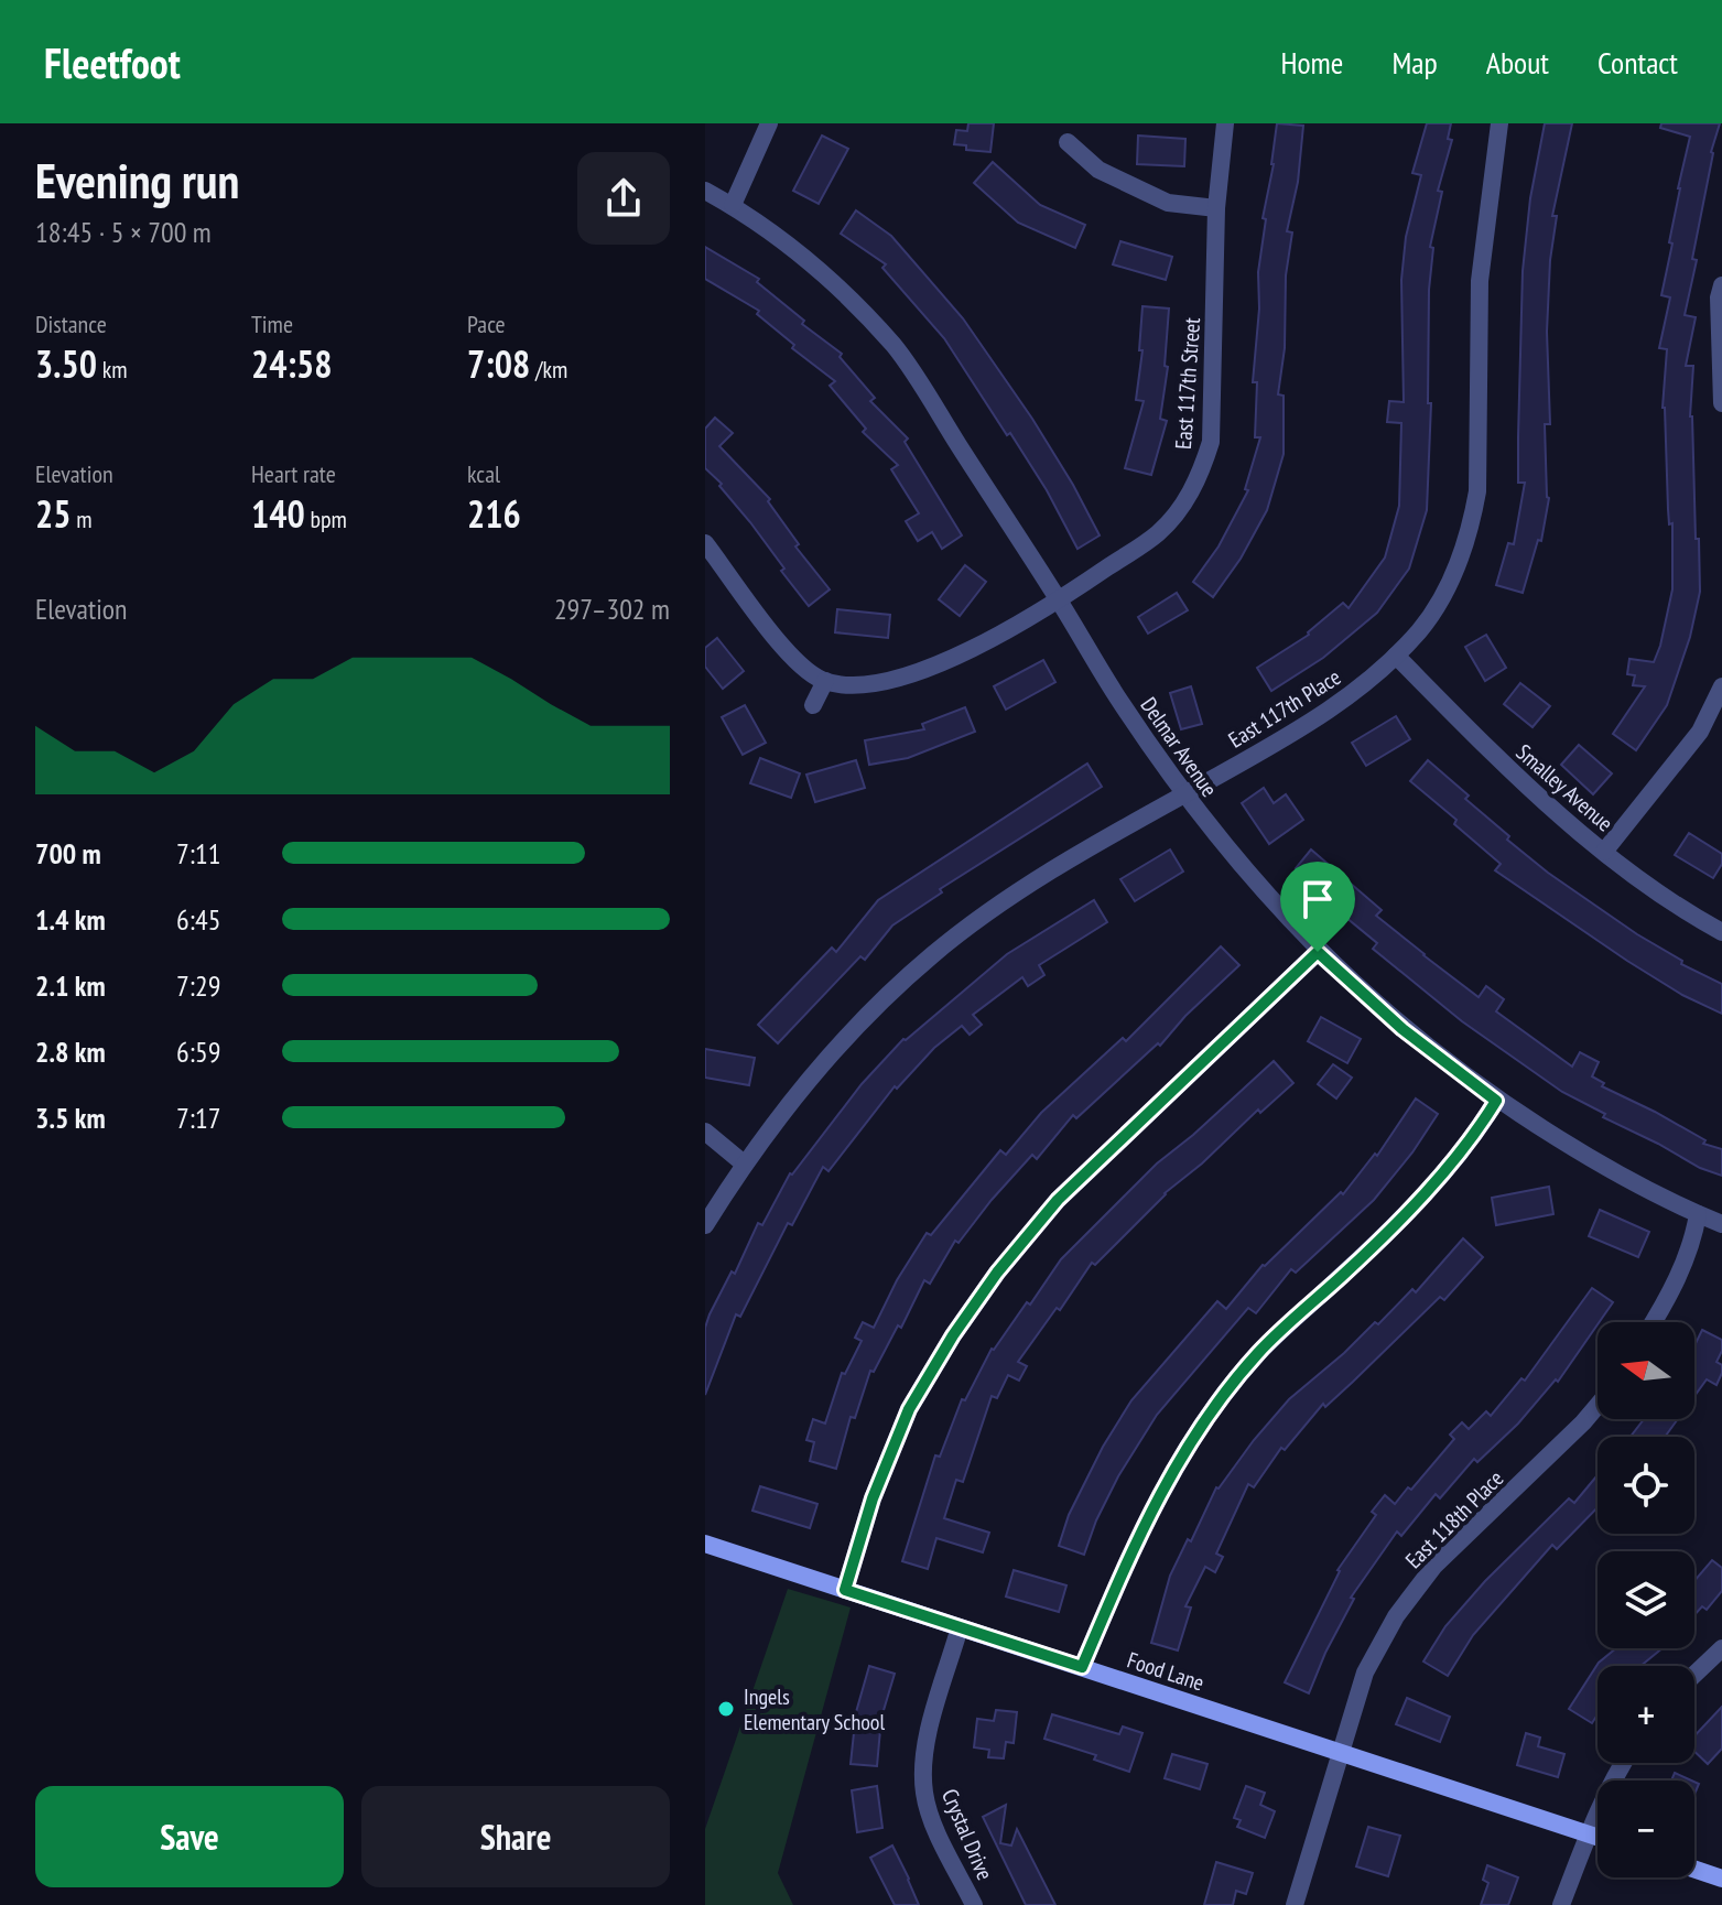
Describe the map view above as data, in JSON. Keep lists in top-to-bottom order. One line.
{"streets":{"street":["East 117th Street","East 117th Place","Delmar Avenue","Smalley Avenue","East 118th Place","Food Lane","Crystal Drive"]},"crossings":[["East 117th Street","Delmar Avenue"],["East 117th Place","Delmar Avenue"],["East 117th Place","Smalley Avenue"],["East 118th Place","Food Lane"],["Food Lane","Crystal Drive"]],"places":["Ingels Elementary School"],"north":"left","page":{"header":"Fleetfoot","nav":["Home","Map","About","Contact"],"heading":["Evening run","18:45 · 5 × 700 m"],"stats":[["Distance","3.50 km"],["Time","24:58"],["Pace","7:08 /km"],["Elevation","25 m"],["Heart rate","140 bpm"],["kcal","216"]],"chart":["Elevation","297–302 m"],"list":[{"name":"700 m","note":"7:11"},{"name":"1.4 km","note":"6:45"},{"name":"2.1 km","note":"7:29"},{"name":"2.8 km","note":"6:59"},{"name":"3.5 km","note":"7:17"}],"map_buttons":["+","−"],"buttons":["Save","Share"]}}
